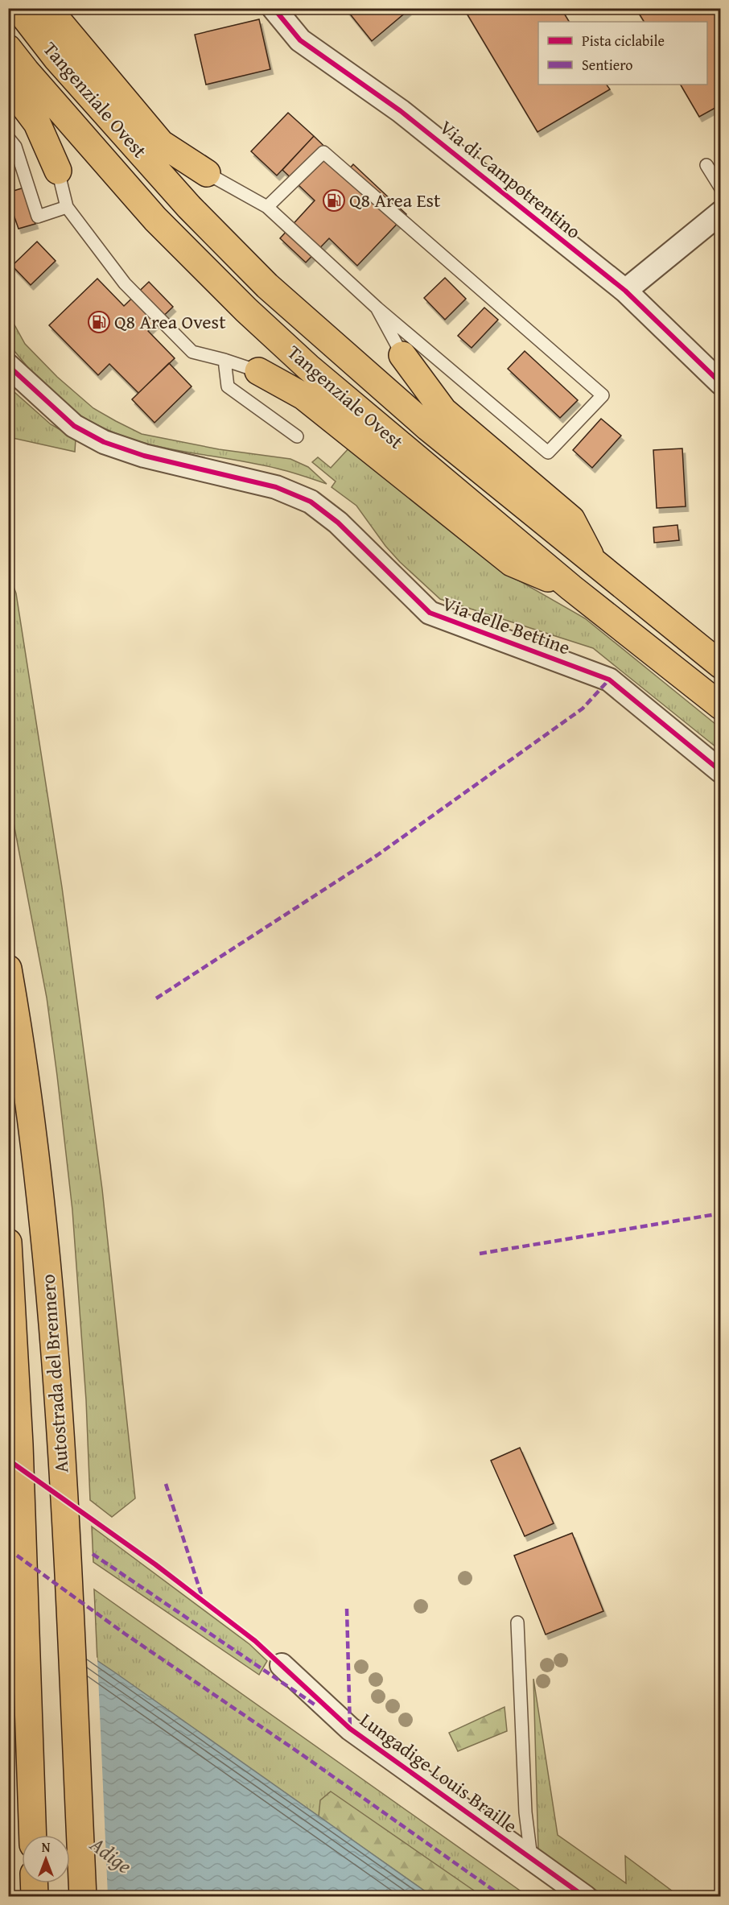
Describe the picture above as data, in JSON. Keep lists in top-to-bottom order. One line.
{"streets":{"highway":["Tangenziale Ovest","Autostrada del Brennero"],"street":["Via di Campotrentino","Via delle Bettine","Lungadige Louis Braille"]},"water":["Adige"],"places":{"fuel station":["Q8 Area Est","Q8 Area Ovest"]},"legend":["Pista ciclabile","Sentiero"],"north":"top"}
